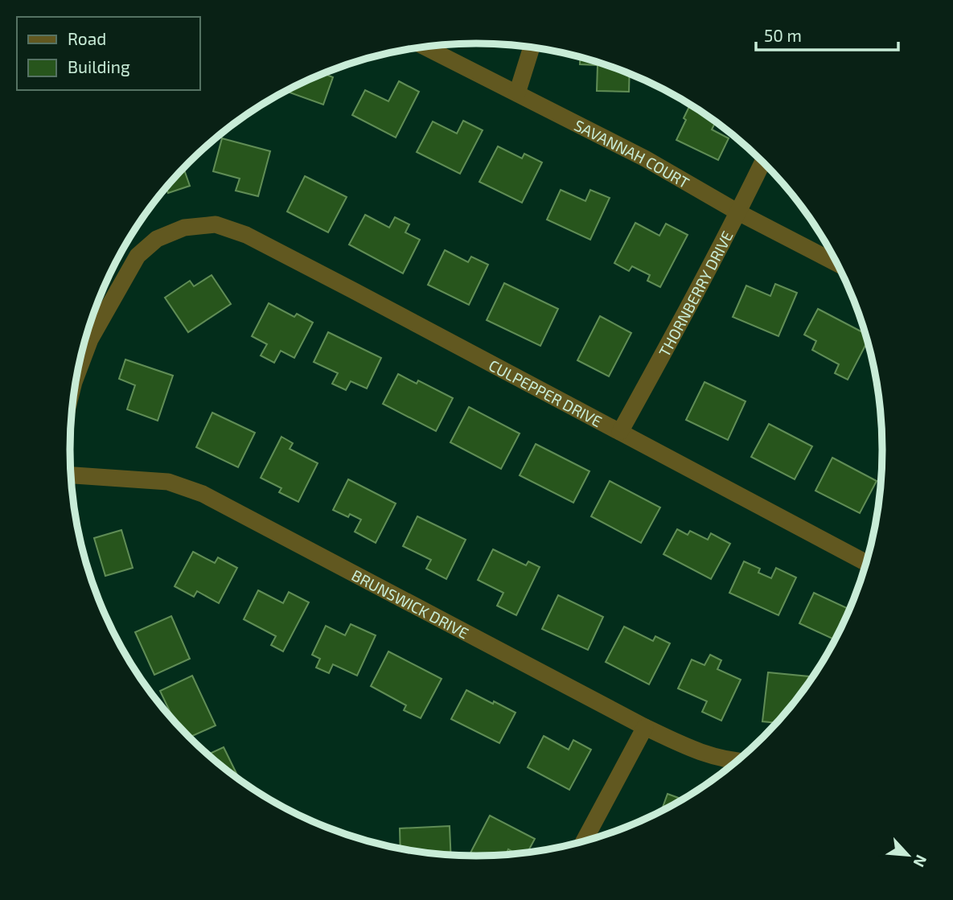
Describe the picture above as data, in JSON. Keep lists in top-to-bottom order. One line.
{"streets":{"street":["SAVANNAH COURT","THORNBERRY DRIVE","CULPEPPER DRIVE","BRUNSWICK DRIVE"]},"crossings":[["SAVANNAH COURT","THORNBERRY DRIVE"],["THORNBERRY DRIVE","CULPEPPER DRIVE"]],"legend":["Road","Building"],"scale_bar":"50 m","north":"bottom right"}
